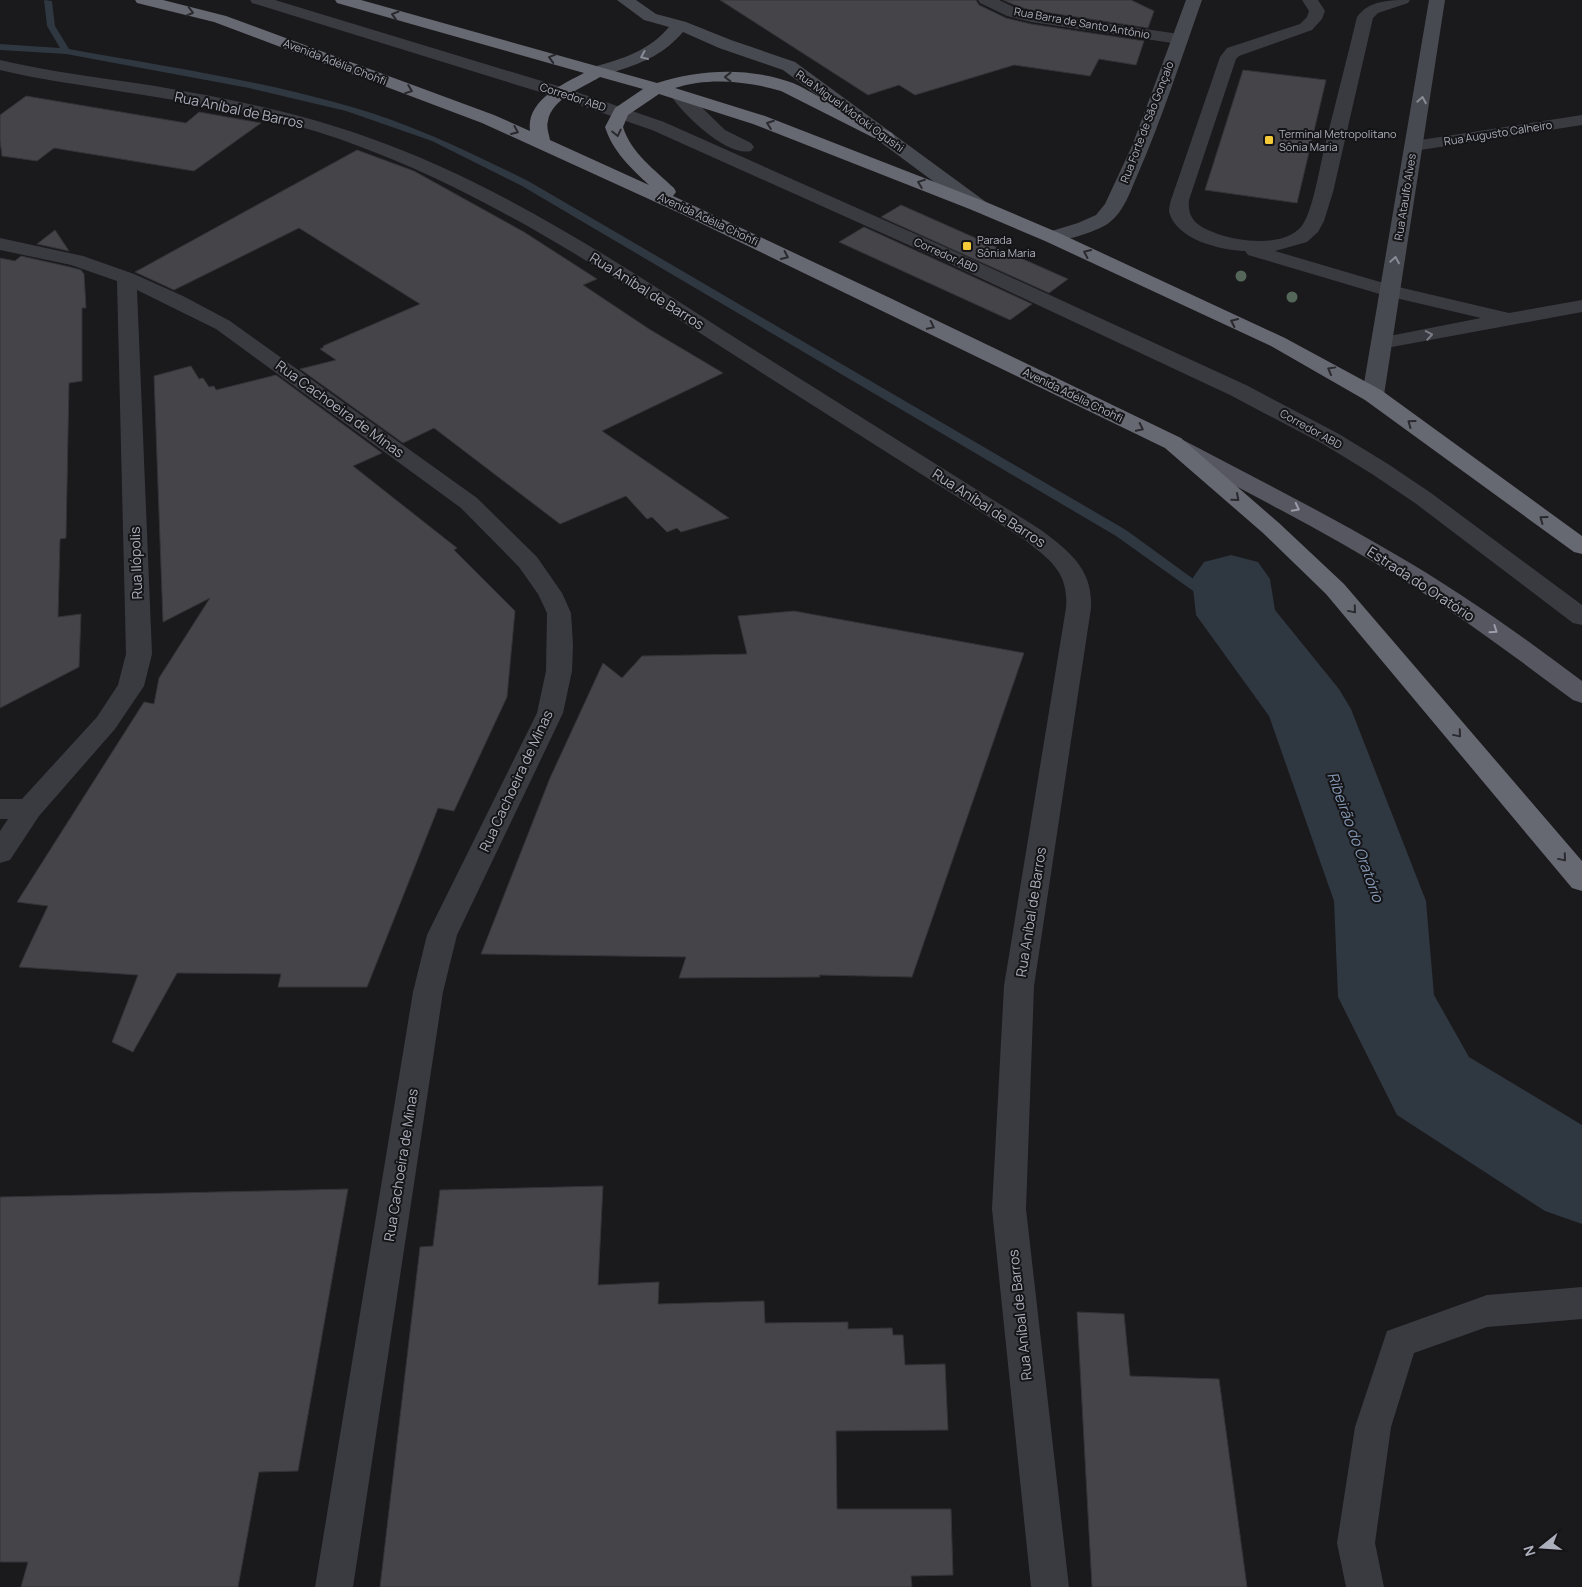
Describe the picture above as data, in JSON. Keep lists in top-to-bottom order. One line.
{"streets":{"highway":["Avenida Adélia Chohfi"],"main road":["Rua Miguel Motoki Ogushi","Rua Forte de São Gonçalo","Rua Ataulfo Alves","Estrada do Oratório"],"street":["Rua Barra de Santo Antônio","Corredor ABD","Rua Aníbal de Barros","Rua Augusto Calheiro","Rua Cachoeira de Minas","Rua Ilópolis"]},"crossings":[["Rua Barra de Santo Antônio","Rua Forte de São Gonçalo"],["Avenida Adélia Chohfi","Estrada do Oratório"],["Rua Augusto Calheiro","Rua Ataulfo Alves"],["Rua Cachoeira de Minas","Rua Ilópolis"]],"one_way":["Rua Ataulfo Alves","Estrada do Oratório"],"water":["Ribeirão do Oratório"],"places":{"transit":["Terminal Metropolitano Sônia Maria","Parada Sônia Maria"]},"north":"left"}
